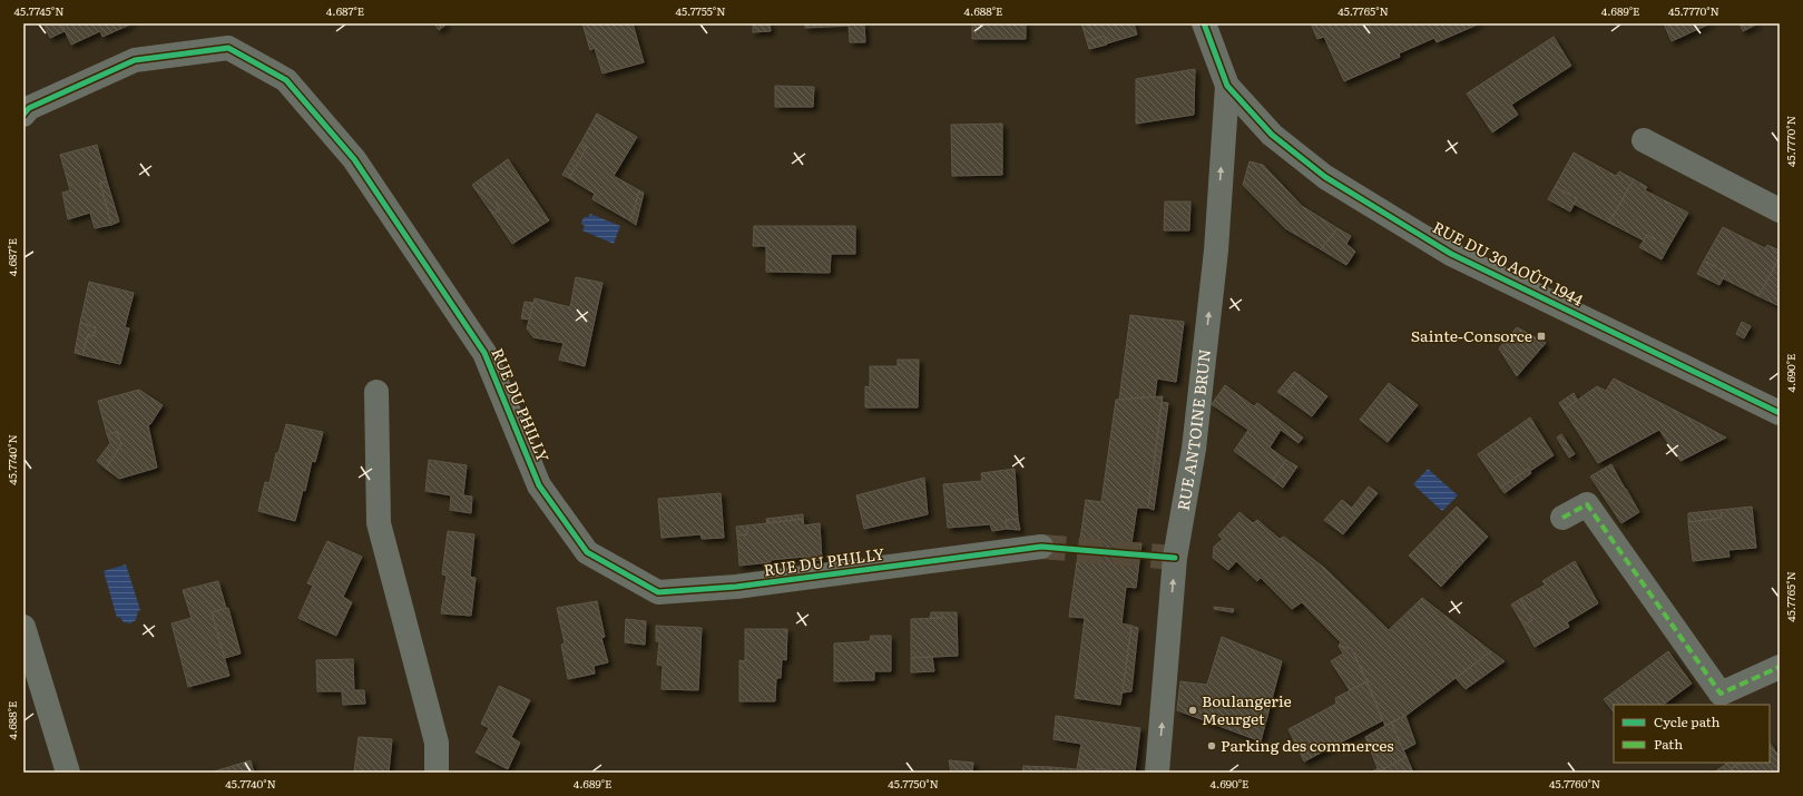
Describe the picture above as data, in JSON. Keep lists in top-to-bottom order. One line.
{"streets":{"street":["RUE DU 30 AOÛT 1944","RUE DU PHILLY","RUE ANTOINE BRUN"]},"crossings":[["RUE DU 30 AOÛT 1944","RUE ANTOINE BRUN"]],"one_way":["RUE ANTOINE BRUN"],"places":{"transit":["Sainte-Consorce"],"other":["Boulangerie Meurget","Parking des commerces"]},"legend":["Cycle path","Path"],"coordinates":["45.7745°N","4.687°E","45.7755°N","4.688°E","45.7765°N","4.689°E","45.7770°N","4.690°E","45.7740°N","45.7750°N","45.7760°N"]}
